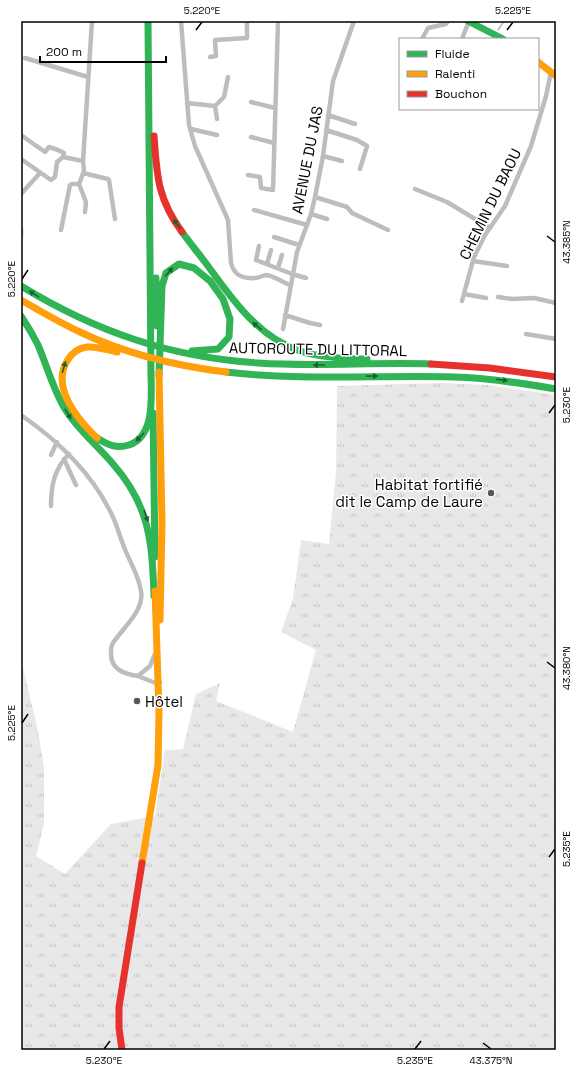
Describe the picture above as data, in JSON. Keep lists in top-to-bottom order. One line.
{"streets":{"main road":["AUTOROUTE DU LITTORAL"],"street":["AVENUE DU JAS","CHEMIN DU BAOU"]},"places":["Habitat fortifié dit le Camp de Laure","Hôtel"],"legend":["Fluide","Ralenti","Bouchon"],"scale_bar":"200 m","coordinates":["5.220°E","5.225°E","43.385°N","5.230°E","43.380°N","5.235°E","43.375°N"]}
